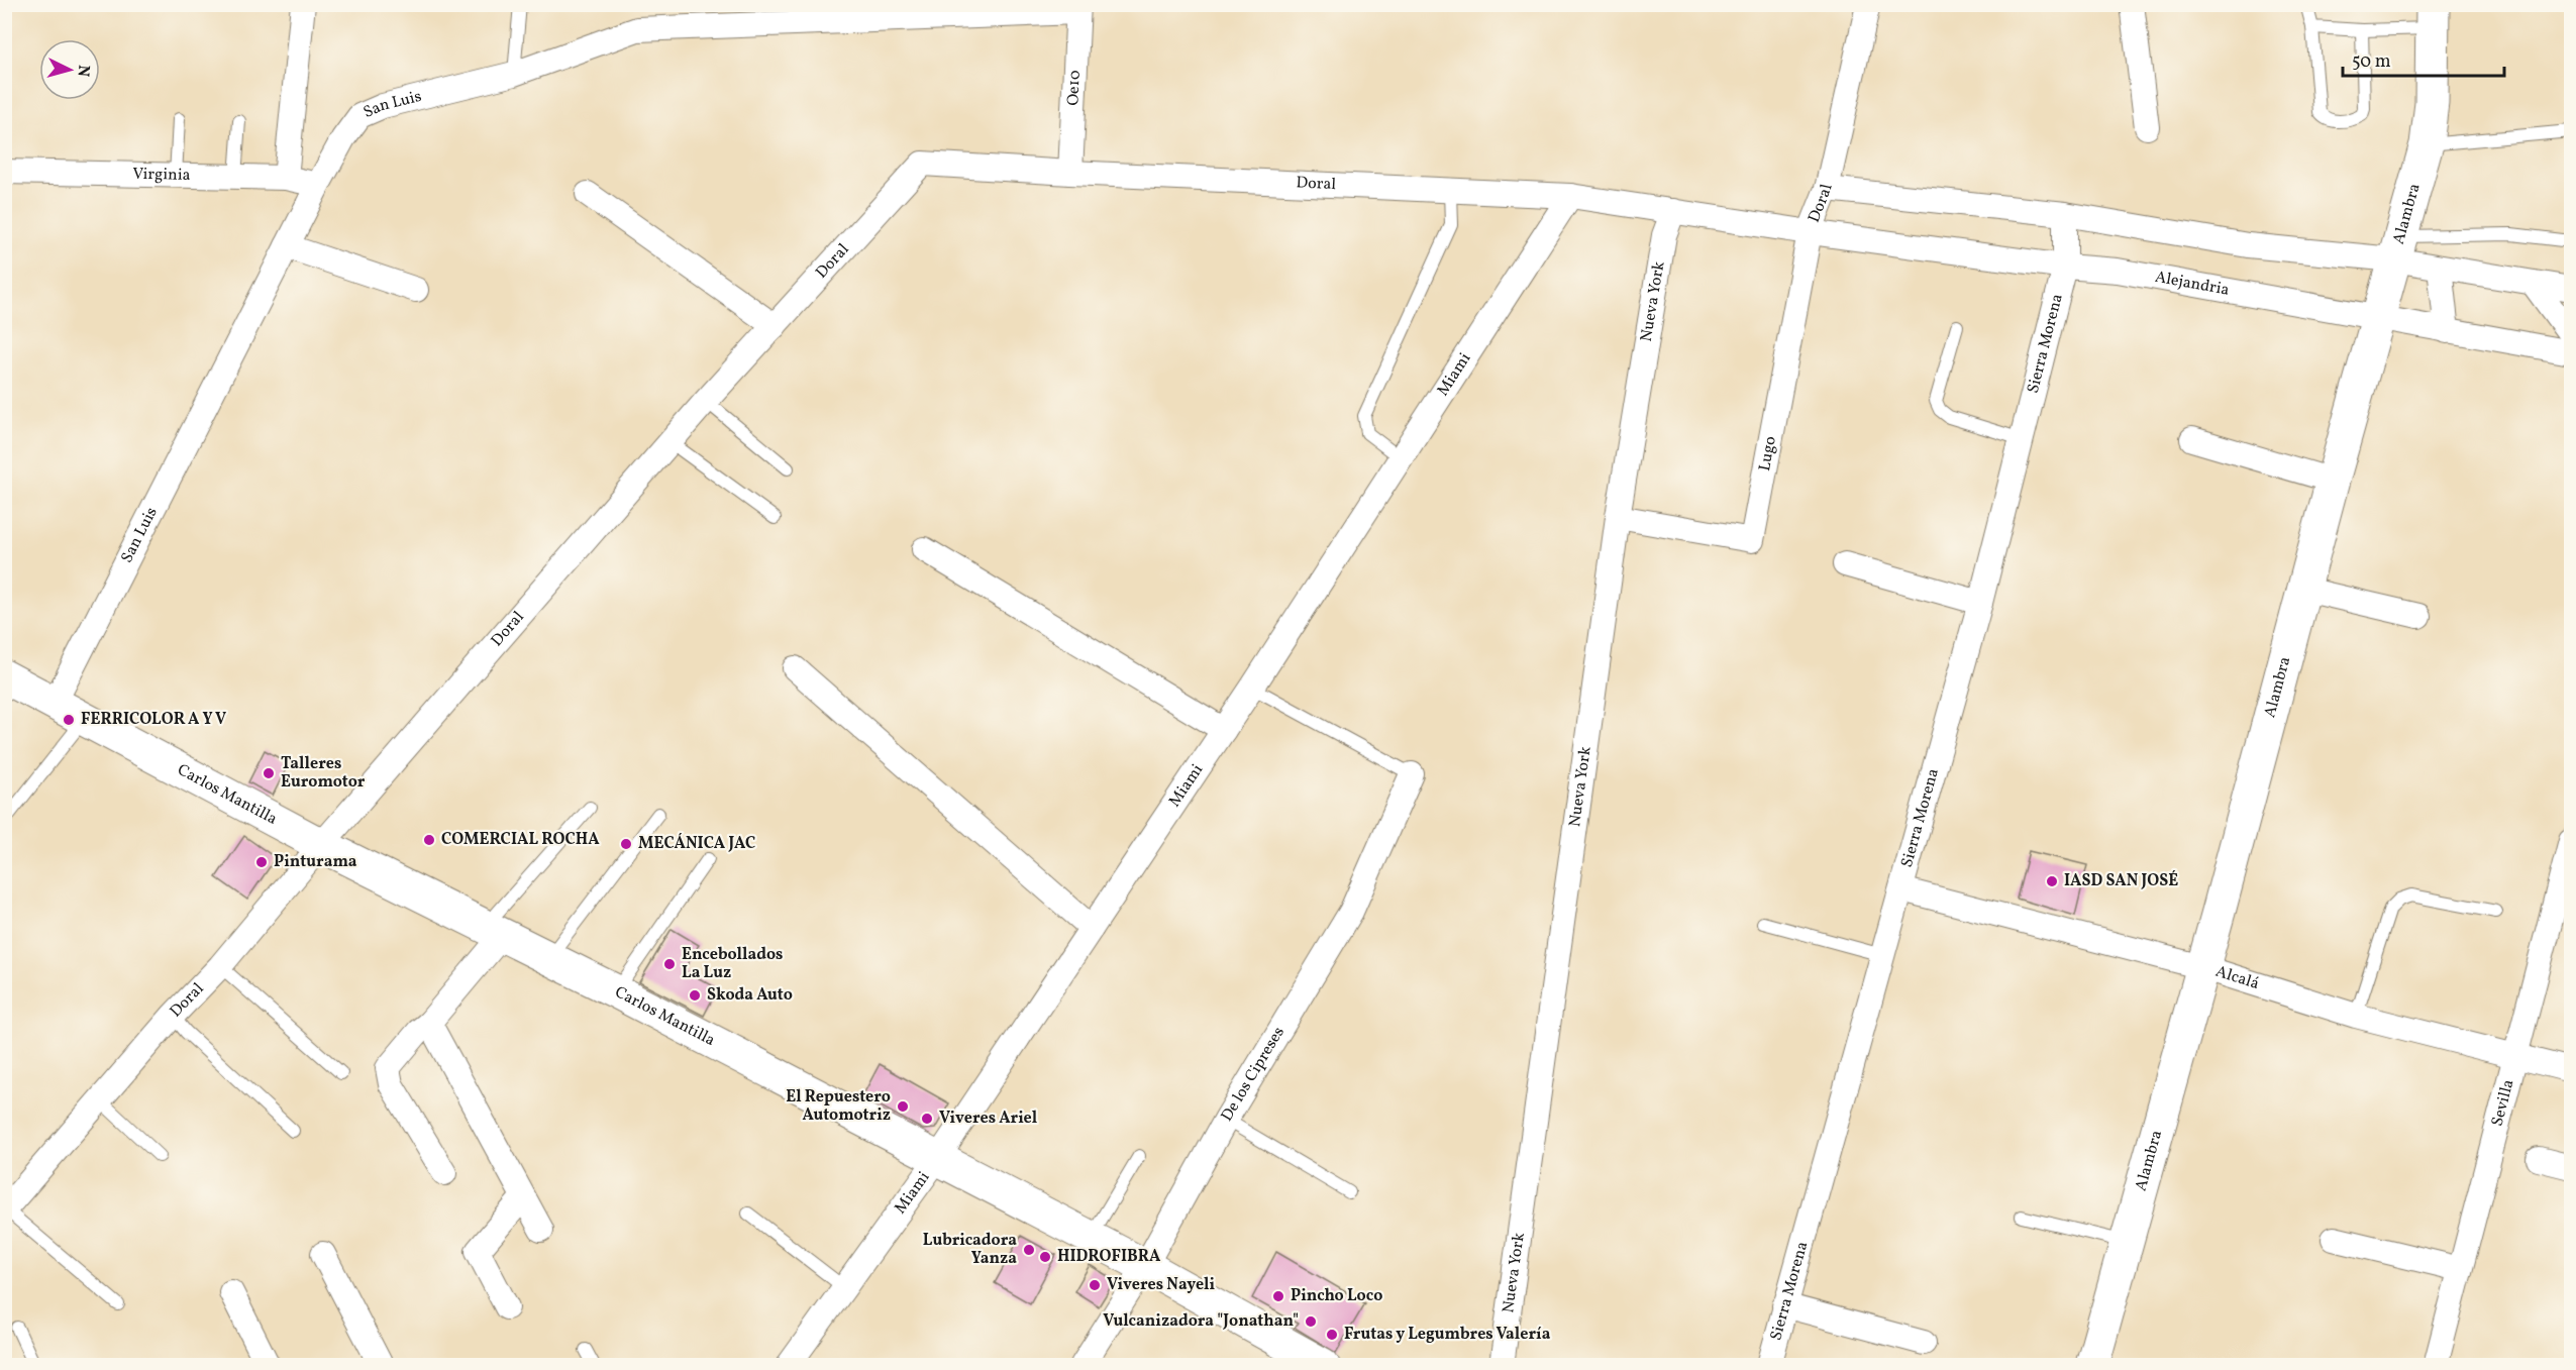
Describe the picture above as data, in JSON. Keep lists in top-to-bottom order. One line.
{"streets":{"street":["Oe10","San Luis","Virginia","Doral","Alambra","Alejandria","Nueva York","Sierra Morena","Miami","Lugo","Carlos Mantilla","Alcalá","De los Cipreses","Sevilla"]},"crossings":[["Oe10","San Luis"],["Oe10","Doral"],["San Luis","Virginia"],["San Luis","Carlos Mantilla"],["Doral","Alejandria"],["Doral","Nueva York"],["Doral","Miami"],["Doral","Lugo"],["Doral","Carlos Mantilla"],["Alambra","Alejandria"],["Alambra","Alcalá"],["Alejandria","Sierra Morena"],["Alejandria","Lugo"],["Nueva York","Lugo"],["Sierra Morena","Alcalá"],["Miami","Carlos Mantilla"],["Carlos Mantilla","De los Cipreses"],["Alcalá","Sevilla"]],"places":["FERRICOLOR A Y V","Talleres Euromotor","COMERCIAL ROCHA","MECÁNICA JAC","Pinturama","IASD SAN JOSÉ","Encebollados La Luz","Skoda Auto","El Repuestero Automotriz","Viveres Ariel","Lubricadora Yanza","HIDROFIBRA","Viveres Nayeli","Pincho Loco","Vulcanizadora \"Jonathan\"","Frutas y Legumbres Valería"],"scale_bar":"50 m","north":"right"}
